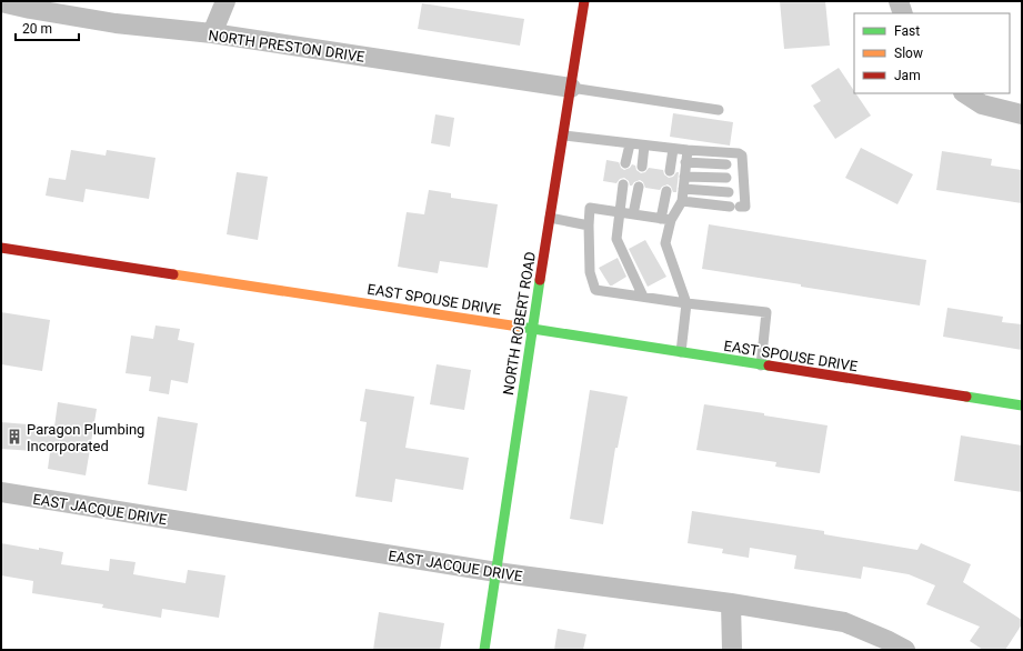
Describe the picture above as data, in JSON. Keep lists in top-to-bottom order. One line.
{"streets":{"main road":["EAST SPOUSE DRIVE","NORTH ROBERT ROAD"],"street":["NORTH PRESTON DRIVE","EAST JACQUE DRIVE"]},"crossings":[["NORTH PRESTON DRIVE","NORTH ROBERT ROAD"],["EAST SPOUSE DRIVE","NORTH ROBERT ROAD"],["NORTH ROBERT ROAD","EAST JACQUE DRIVE"]],"places":{"building":["Paragon Plumbing Incorporated"]},"legend":["Fast","Slow","Jam"],"scale_bar":"20 m"}
